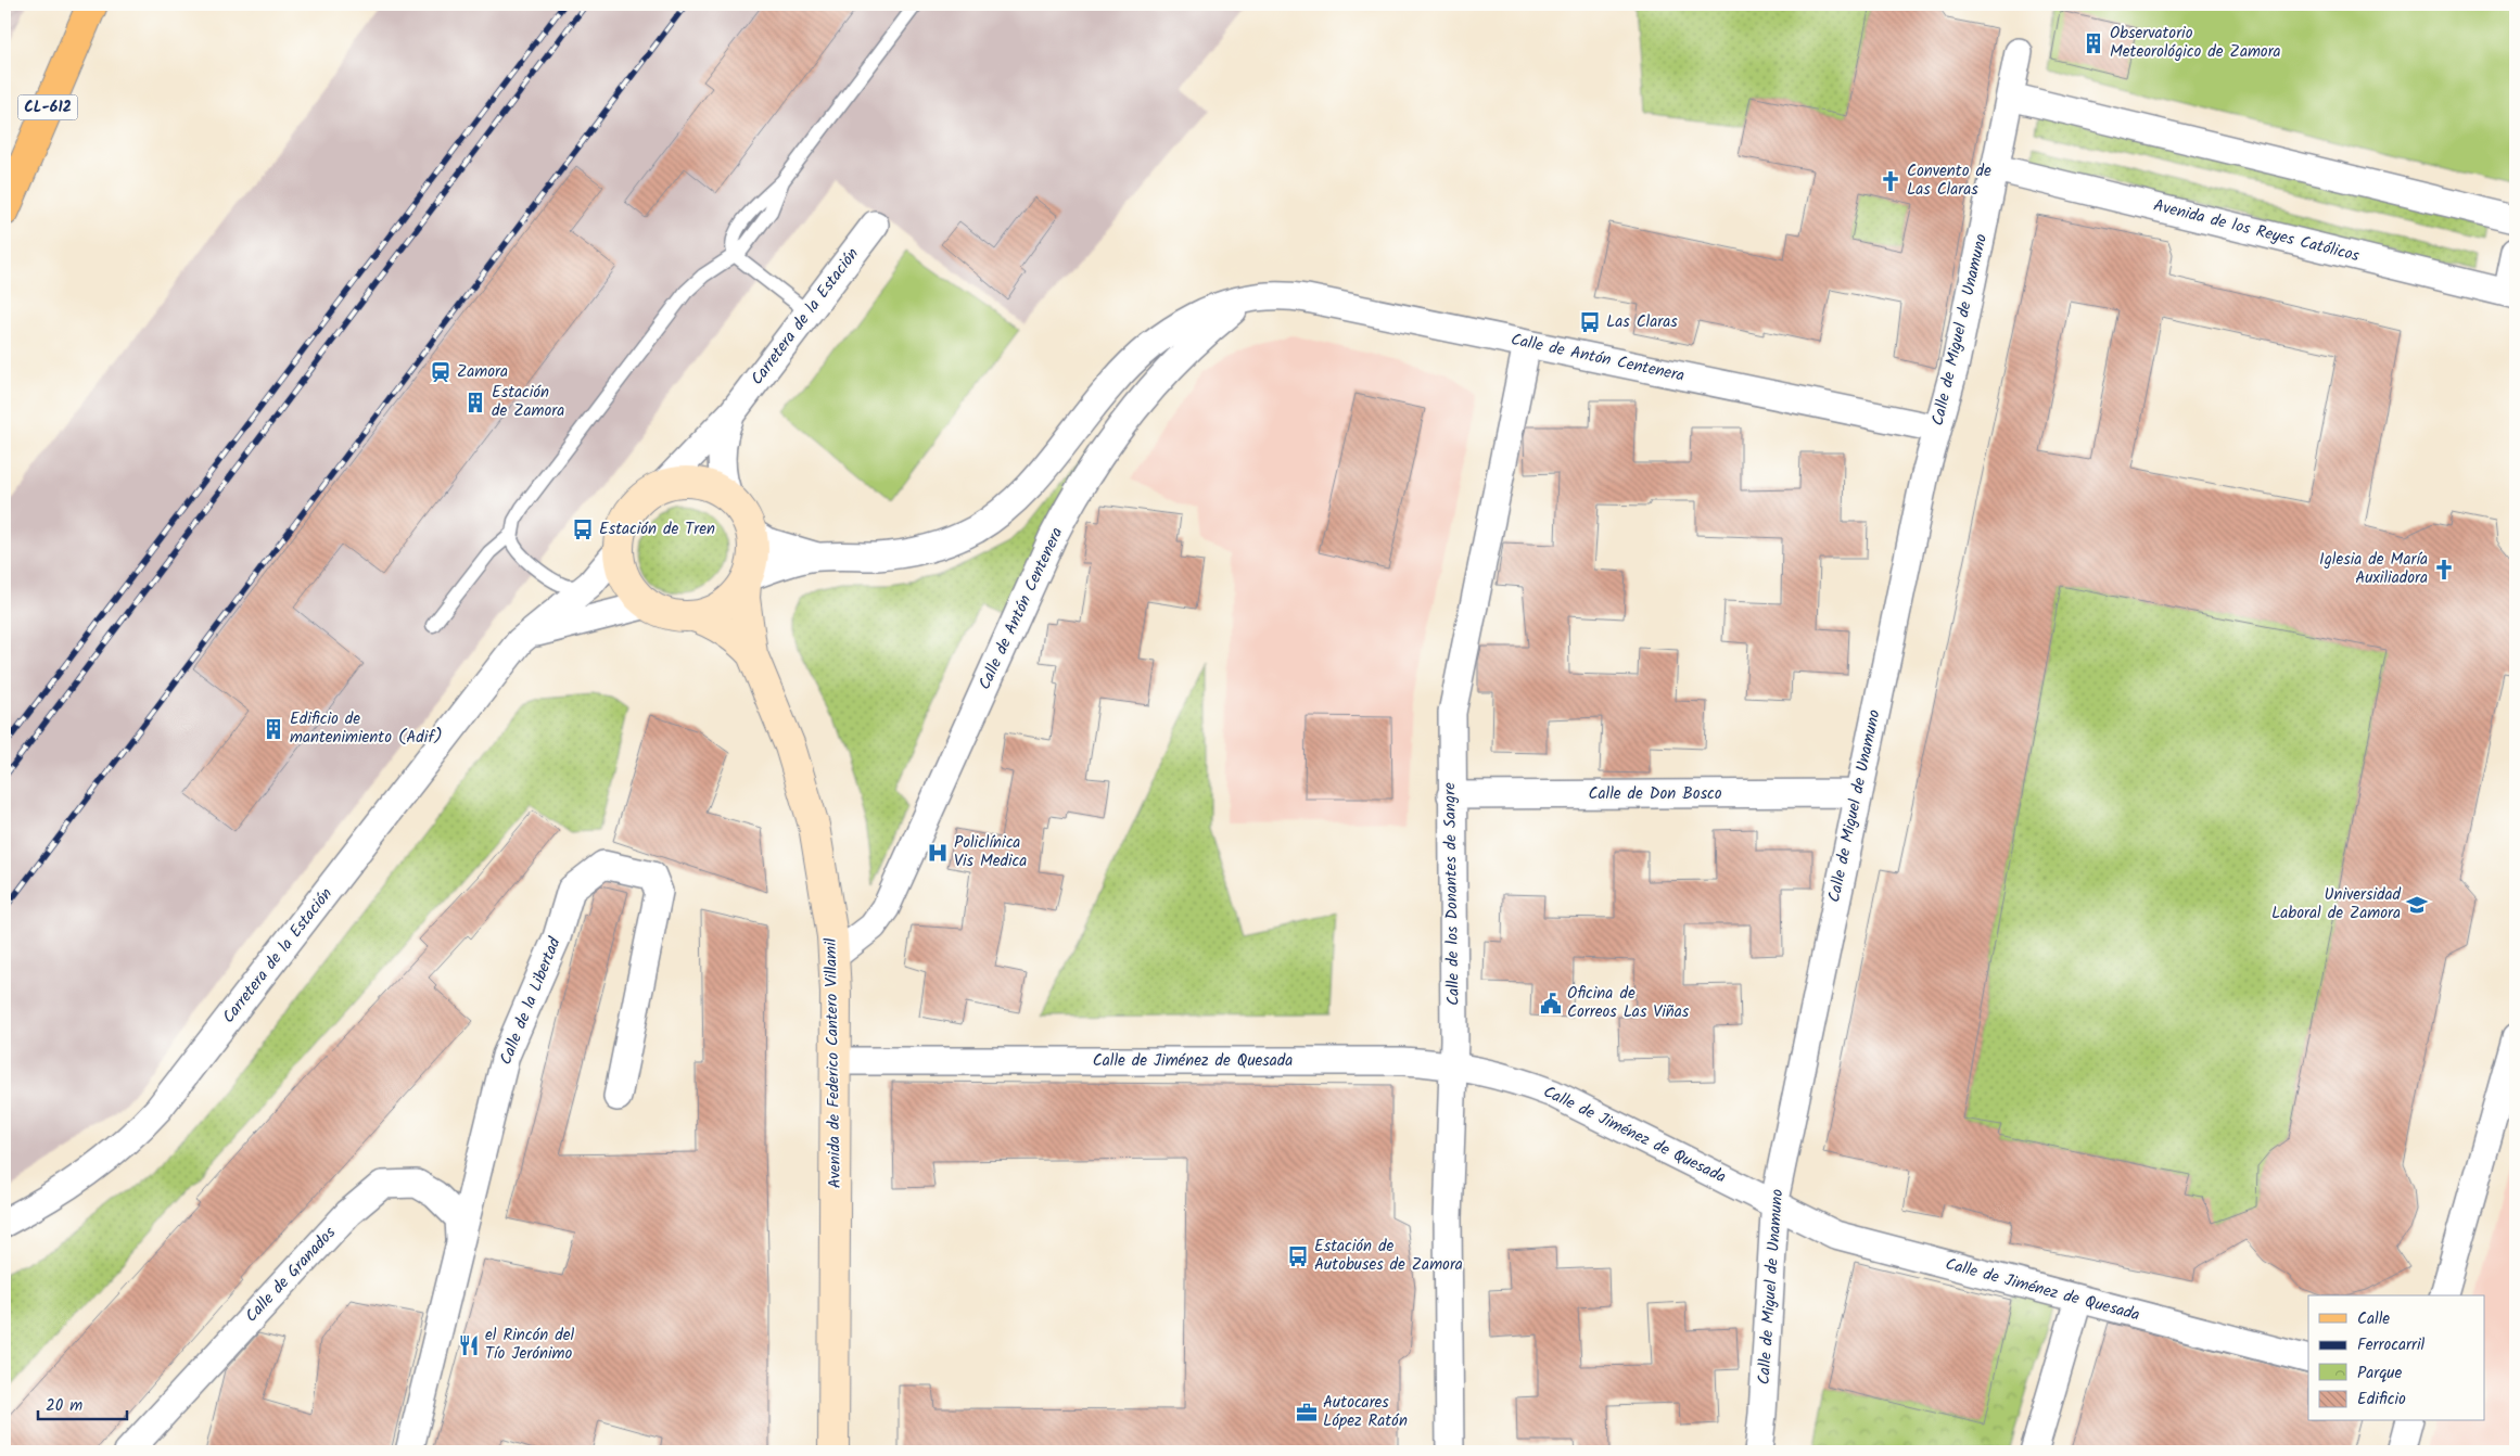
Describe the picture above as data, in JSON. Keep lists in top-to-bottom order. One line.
{"streets":{"main road":["CL-612"],"street":["Avenida de los Reyes Católicos","Carretera de la Estación","Calle de Miguel de Unamuno","Calle de Antón Centenera","Calle de Don Bosco","Calle de los Donantes de Sangre","Calle de la Libertad","Calle de Jiménez de Quesada","Avenida de Federico Cantero Villamil","Calle de Granados"]},"crossings":[["Avenida de los Reyes Católicos","Calle de Miguel de Unamuno"],["Carretera de la Estación","Calle de Antón Centenera"],["Carretera de la Estación","Avenida de Federico Cantero Villamil"],["Calle de Miguel de Unamuno","Calle de Antón Centenera"],["Calle de Miguel de Unamuno","Calle de Don Bosco"],["Calle de Miguel de Unamuno","Calle de Jiménez de Quesada"],["Calle de Antón Centenera","Calle de los Donantes de Sangre"],["Calle de Antón Centenera","Avenida de Federico Cantero Villamil"],["Calle de Don Bosco","Calle de los Donantes de Sangre"],["Calle de los Donantes de Sangre","Calle de Jiménez de Quesada"],["Calle de la Libertad","Calle de Granados"],["Calle de Jiménez de Quesada","Avenida de Federico Cantero Villamil"]],"places":{"building":["Observatorio Meteorológico de Zamora","Estación de Zamora","Edificio de mantenimiento (Adif)"],"church":["Convento de Las Claras","Iglesia de María Auxiliadora"],"bus stop":["Las Claras","Estación de Tren","Estación de Autobuses de Zamora"],"station":["Zamora"],"hospital":["Policlínica Vis Medica"],"school or university":["Universidad Laboral de Zamora"],"public building":["Oficina de Correos Las Viñas"],"restaurant":["el Rincón del Tío Jerónimo"],"office":["Autocares López Ratón"]},"legend":["Calle","Ferrocarril","Parque","Edificio"],"scale_bar":"20 m"}
